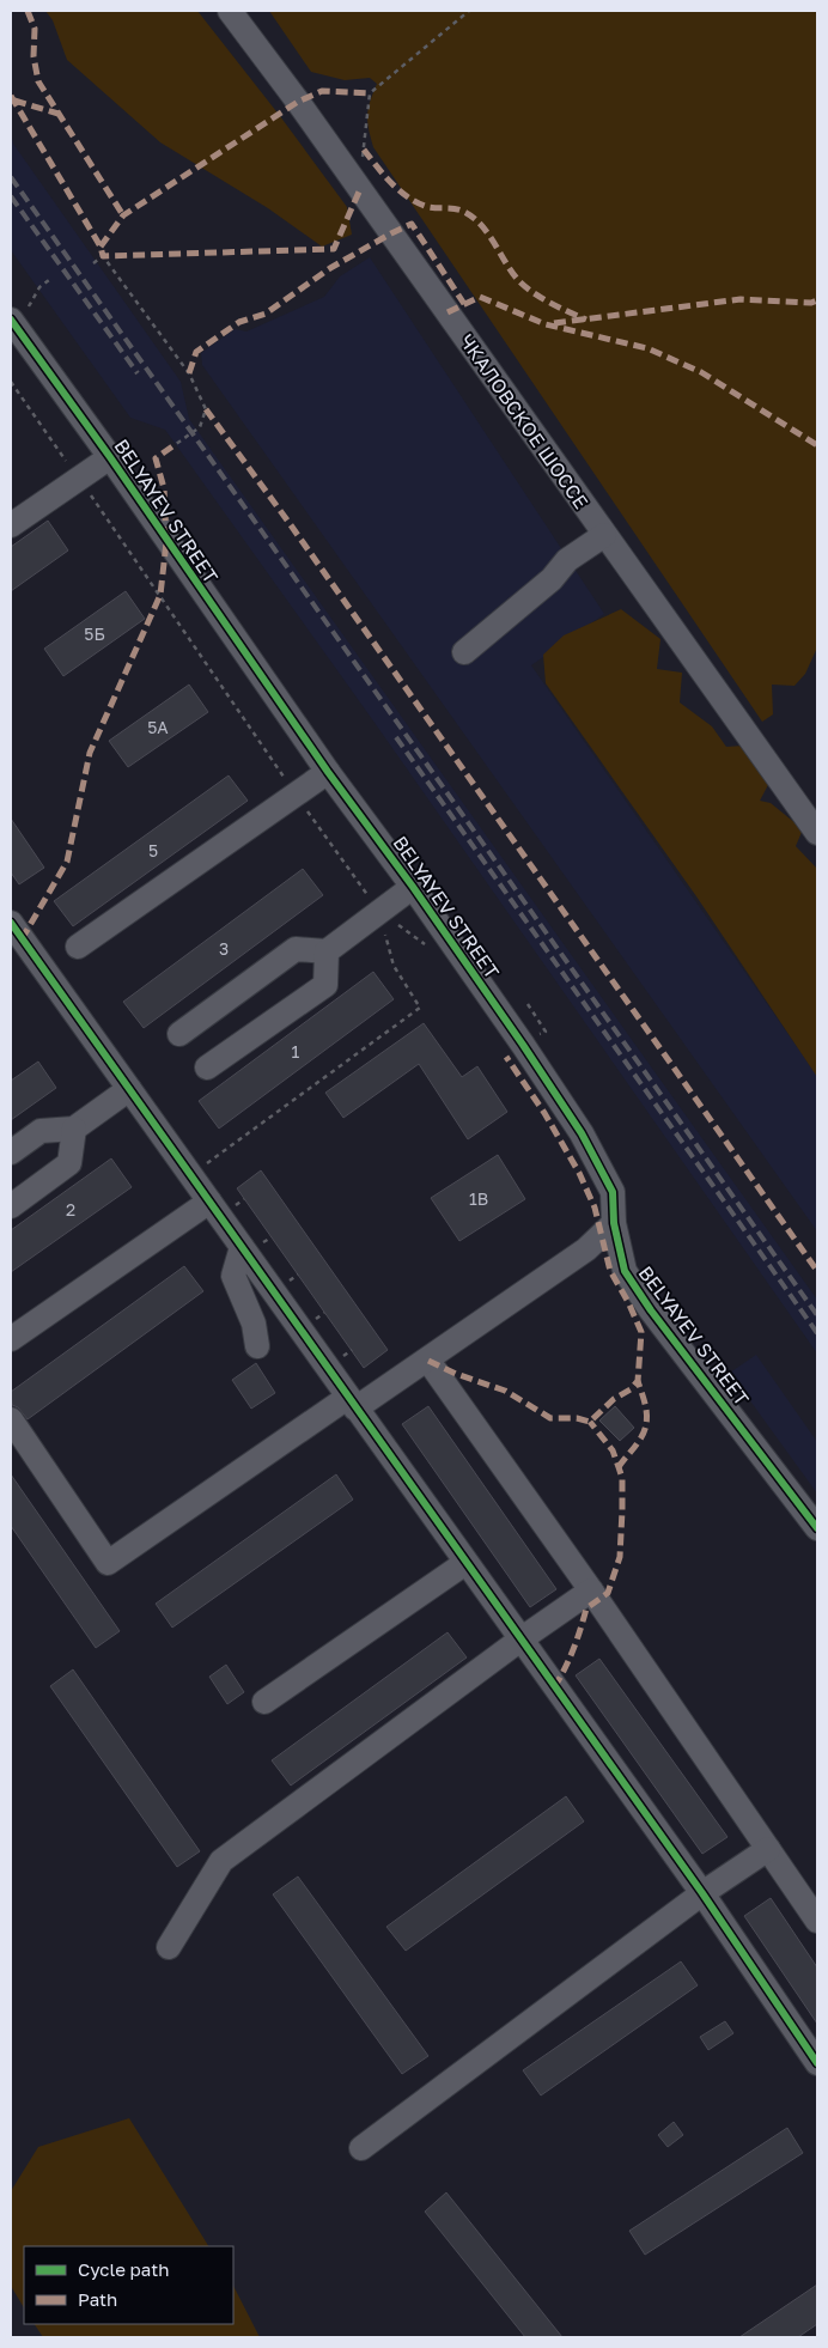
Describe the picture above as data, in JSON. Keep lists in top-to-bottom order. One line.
{"streets":{"street":["ЧКАЛОВСКОЕ ШОССЕ","BELYAYEV STREET"]},"house_numbers":["5Б","5А","5","3","1","1В","2"],"legend":["Cycle path","Path"]}
